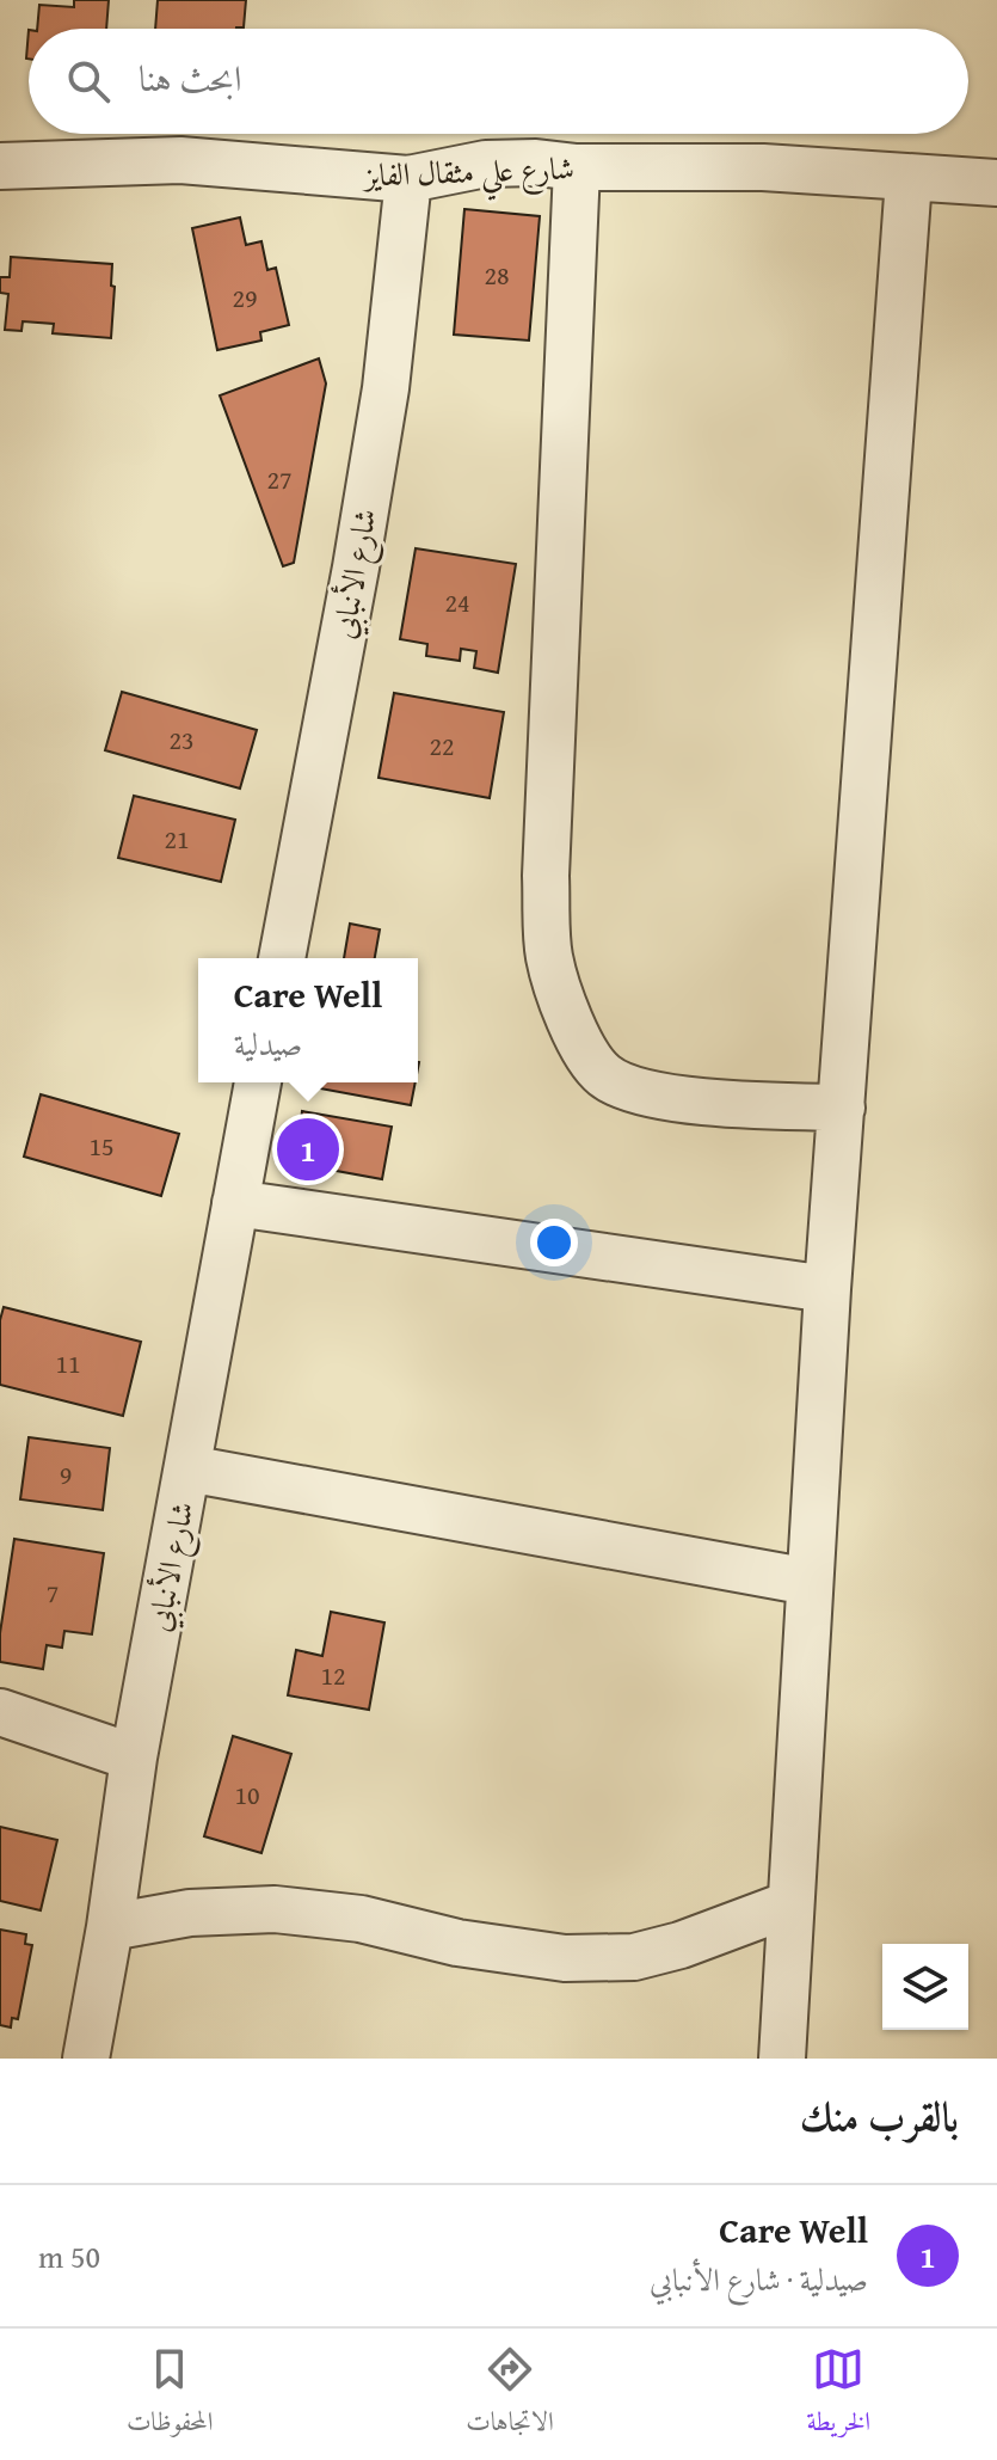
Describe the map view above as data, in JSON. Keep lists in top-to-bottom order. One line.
{"streets":{"street":["شارع علي مثقال الفايز","شارع الأنبابي"]},"crossings":[["شارع علي مثقال الفايز","شارع الأنبابي"]],"house_numbers":["28","29","27","24","23","22","21","15","11","9","7","12","10"],"page":{"search":"ابحث هنا","popup":["Care Well","صيدلية"],"pins":"1","heading":"بالقرب منك","list":[{"mark":"1","name":"Care Well","note":"صيدلية · شارع الأنبابي","value":"50 m"}],"nav":["الخريطة","الاتجاهات","المحفوظات"]}}
